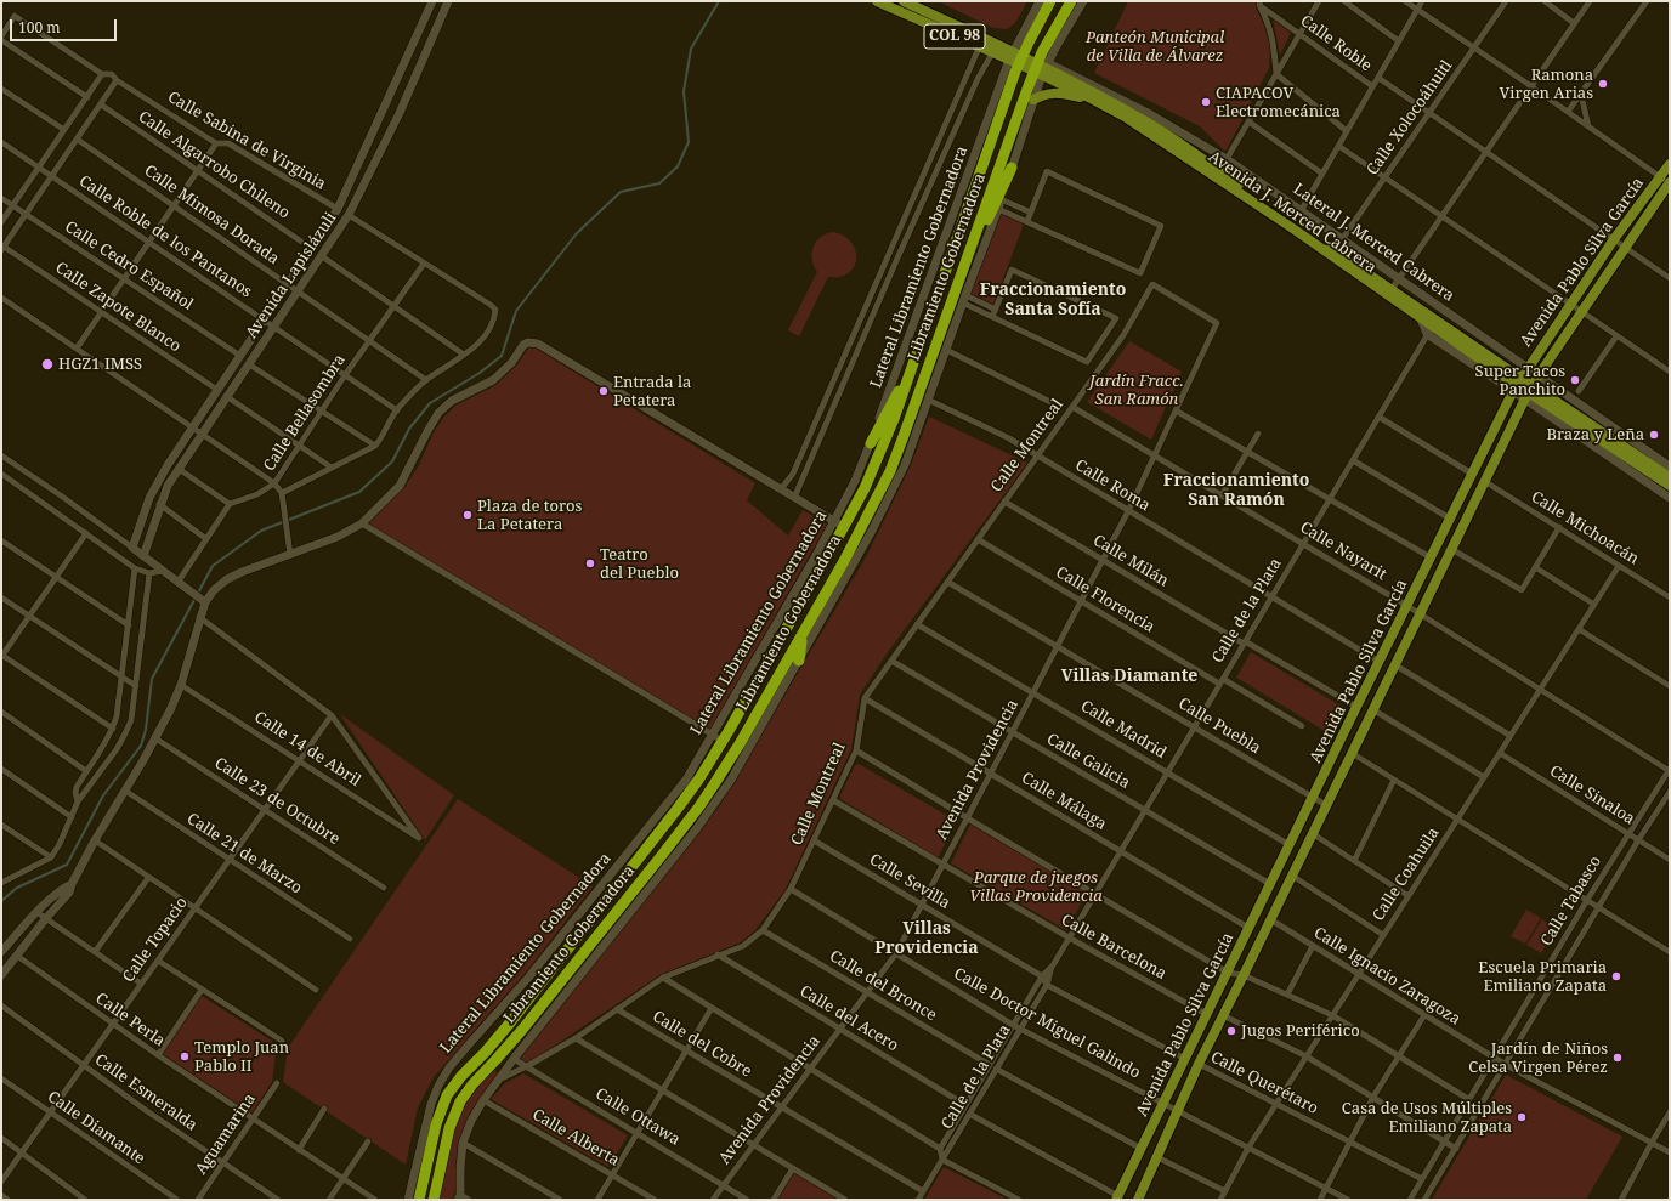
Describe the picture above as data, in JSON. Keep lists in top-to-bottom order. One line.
{"streets":{"highway":["Libramiento Gobernadora"],"main road":["COL 98","Avenida J. Merced Cabrera","Avenida Pablo Silva García"],"street":["Calle Roble","Calle Xolocoáhuitl","Calle Sabina de Virginia","Calle Algarrobo Chileno","Calle Mimosa Dorada","Calle Roble de los Pantanos","Lateral J. Merced Cabrera","Calle Cedro Español","Lateral Libramiento Gobernadora","Avenida Lapislázuli","Calle Zapote Blanco","Calle Bellasombra","Calle Montreal","Calle Roma","Calle Michoacán","Calle Nayarit","Calle Milán","Calle Florencia","Calle de la Plata","Calle Puebla","Calle Madrid","Calle 14 de Abril","Calle Galicia","Avenida Providencia","Calle Sinaloa","Calle 23 de Octubre","Calle Málaga","Calle 21 de Marzo","Calle Coahuila","Calle Sevilla","Calle Tabasco","Calle Topacio","Calle Barcelona","Calle Ignacio Zaragoza","Calle del Bronce","Calle del Acero","Calle Perla","Calle Doctor Miguel Galindo","Calle del Cobre","Calle Querétaro","Calle Esmeralda","Calle Ottawa","Calle Diamante","Aguamarina","Calle Alberta"]},"crossings":[["COL 98","Avenida J. Merced Cabrera"],["COL 98","Lateral J. Merced Cabrera"],["COL 98","Lateral Libramiento Gobernadora"],["COL 98","Libramiento Gobernadora"],["Calle Roble","Calle Xolocoáhuitl"],["Calle Roble","Avenida Pablo Silva García"],["Calle Xolocoáhuitl","Avenida J. Merced Cabrera"],["Calle Xolocoáhuitl","Lateral J. Merced Cabrera"],["Calle Sabina de Virginia","Avenida Lapislázuli"],["Calle Algarrobo Chileno","Avenida Lapislázuli"],["Avenida J. Merced Cabrera","Lateral J. Merced Cabrera"],["Avenida J. Merced Cabrera","Avenida Pablo Silva García"],["Avenida J. Merced Cabrera","Libramiento Gobernadora"],["Avenida J. Merced Cabrera","Calle de la Plata"],["Calle Mimosa Dorada","Avenida Lapislázuli"],["Calle Mimosa Dorada","Calle Bellasombra"],["Calle Roble de los Pantanos","Avenida Lapislázuli"],["Calle Roble de los Pantanos","Calle Bellasombra"],["Lateral J. Merced Cabrera","Avenida Pablo Silva García"],["Lateral J. Merced Cabrera","Libramiento Gobernadora"],["Avenida Pablo Silva García","Calle Roma"],["Avenida Pablo Silva García","Calle Michoacán"],["Avenida Pablo Silva García","Calle Nayarit"],["Avenida Pablo Silva García","Calle Milán"],["Avenida Pablo Silva García","Calle Puebla"],["Avenida Pablo Silva García","Calle Madrid"],["Avenida Pablo Silva García","Calle Galicia"],["Avenida Pablo Silva García","Calle Málaga"],["Avenida Pablo Silva García","Calle Barcelona"],["Avenida Pablo Silva García","Calle Ignacio Zaragoza"],["Avenida Pablo Silva García","Calle Doctor Miguel Galindo"],["Avenida Pablo Silva García","Calle Querétaro"],["Calle Cedro Español","Avenida Lapislázuli"],["Lateral Libramiento Gobernadora","Libramiento Gobernadora"],["Avenida Lapislázuli","Calle Zapote Blanco"],["Calle Montreal","Calle Roma"],["Calle Montreal","Calle Nayarit"],["Calle Montreal","Calle Milán"],["Calle Montreal","Calle Florencia"],["Calle Montreal","Calle Puebla"],["Calle Montreal","Calle Madrid"],["Calle Montreal","Calle Galicia"],["Calle Montreal","Avenida Providencia"],["Calle Montreal","Calle Málaga"],["Calle Montreal","Calle Sevilla"],["Calle Montreal","Calle Barcelona"],["Calle Montreal","Calle del Bronce"],["Calle Montreal","Calle del Acero"],["Calle Montreal","Calle Doctor Miguel Galindo"],["Calle Montreal","Calle del Cobre"],["Calle Montreal","Calle Ottawa"],["Calle Montreal","Calle Alberta"],["Calle Roma","Calle de la Plata"],["Calle Roma","Avenida Providencia"],["Calle Michoacán","Calle Coahuila"],["Calle Nayarit","Calle de la Plata"],["Calle Nayarit","Avenida Providencia"],["Calle Nayarit","Calle Coahuila"],["Calle Nayarit","Calle Tabasco"],["Calle Milán","Calle de la Plata"],["Calle Milán","Avenida Providencia"],["Calle Florencia","Calle de la Plata"],["Calle Florencia","Avenida Providencia"],["Calle de la Plata","Calle Puebla"],["Calle de la Plata","Calle Madrid"],["Calle de la Plata","Calle Galicia"],["Calle de la Plata","Calle Málaga"],["Calle de la Plata","Calle Sevilla"],["Calle de la Plata","Calle Barcelona"],["Calle de la Plata","Calle del Bronce"],["Calle de la Plata","Calle del Acero"],["Calle de la Plata","Calle Doctor Miguel Galindo"],["Calle de la Plata","Calle del Cobre"],["Calle Puebla","Avenida Providencia"],["Calle Madrid","Avenida Providencia"],["Calle 14 de Abril","Calle Topacio"],["Calle Galicia","Avenida Providencia"],["Avenida Providencia","Calle Málaga"],["Avenida Providencia","Calle Sevilla"],["Avenida Providencia","Calle Barcelona"],["Avenida Providencia","Calle del Bronce"],["Avenida Providencia","Calle del Acero"],["Avenida Providencia","Calle Doctor Miguel Galindo"],["Avenida Providencia","Calle del Cobre"],["Avenida Providencia","Calle Ottawa"],["Calle Sinaloa","Calle Coahuila"],["Calle Sinaloa","Calle Tabasco"],["Calle 23 de Octubre","Calle Topacio"],["Calle 21 de Marzo","Calle Topacio"],["Calle Coahuila","Calle Ignacio Zaragoza"],["Calle Coahuila","Calle Doctor Miguel Galindo"],["Calle Coahuila","Calle Querétaro"],["Calle Tabasco","Calle Ignacio Zaragoza"],["Calle Tabasco","Calle Querétaro"],["Calle Topacio","Calle Perla"],["Calle Topacio","Calle Esmeralda"],["Calle Topacio","Calle Diamante"],["Calle Perla","Aguamarina"],["Calle Esmeralda","Aguamarina"]],"districts":["Fraccionamiento Santa Sofía","Fraccionamiento San Ramón","Villas Diamante","Villas Providencia"],"parks":["Panteón Municipal de Villa de Álvarez","Jardín Fracc. San Ramón","Parque de juegos Villas Providencia"],"places":["Ramona Virgen Arias","CIAPACOV Electromecánica","HGZ1 IMSS","Super Tacos Panchito","Entrada la Petatera","Braza y Leña","Plaza de toros La Petatera","Teatro del Pueblo","Escuela Primaria Emiliano Zapata","Jugos Periférico","Templo Juan Pablo II","Jardín de Niños Celsa Virgen Pérez","Casa de Usos Múltiples Emiliano Zapata"],"scale_bar":"100 m"}
